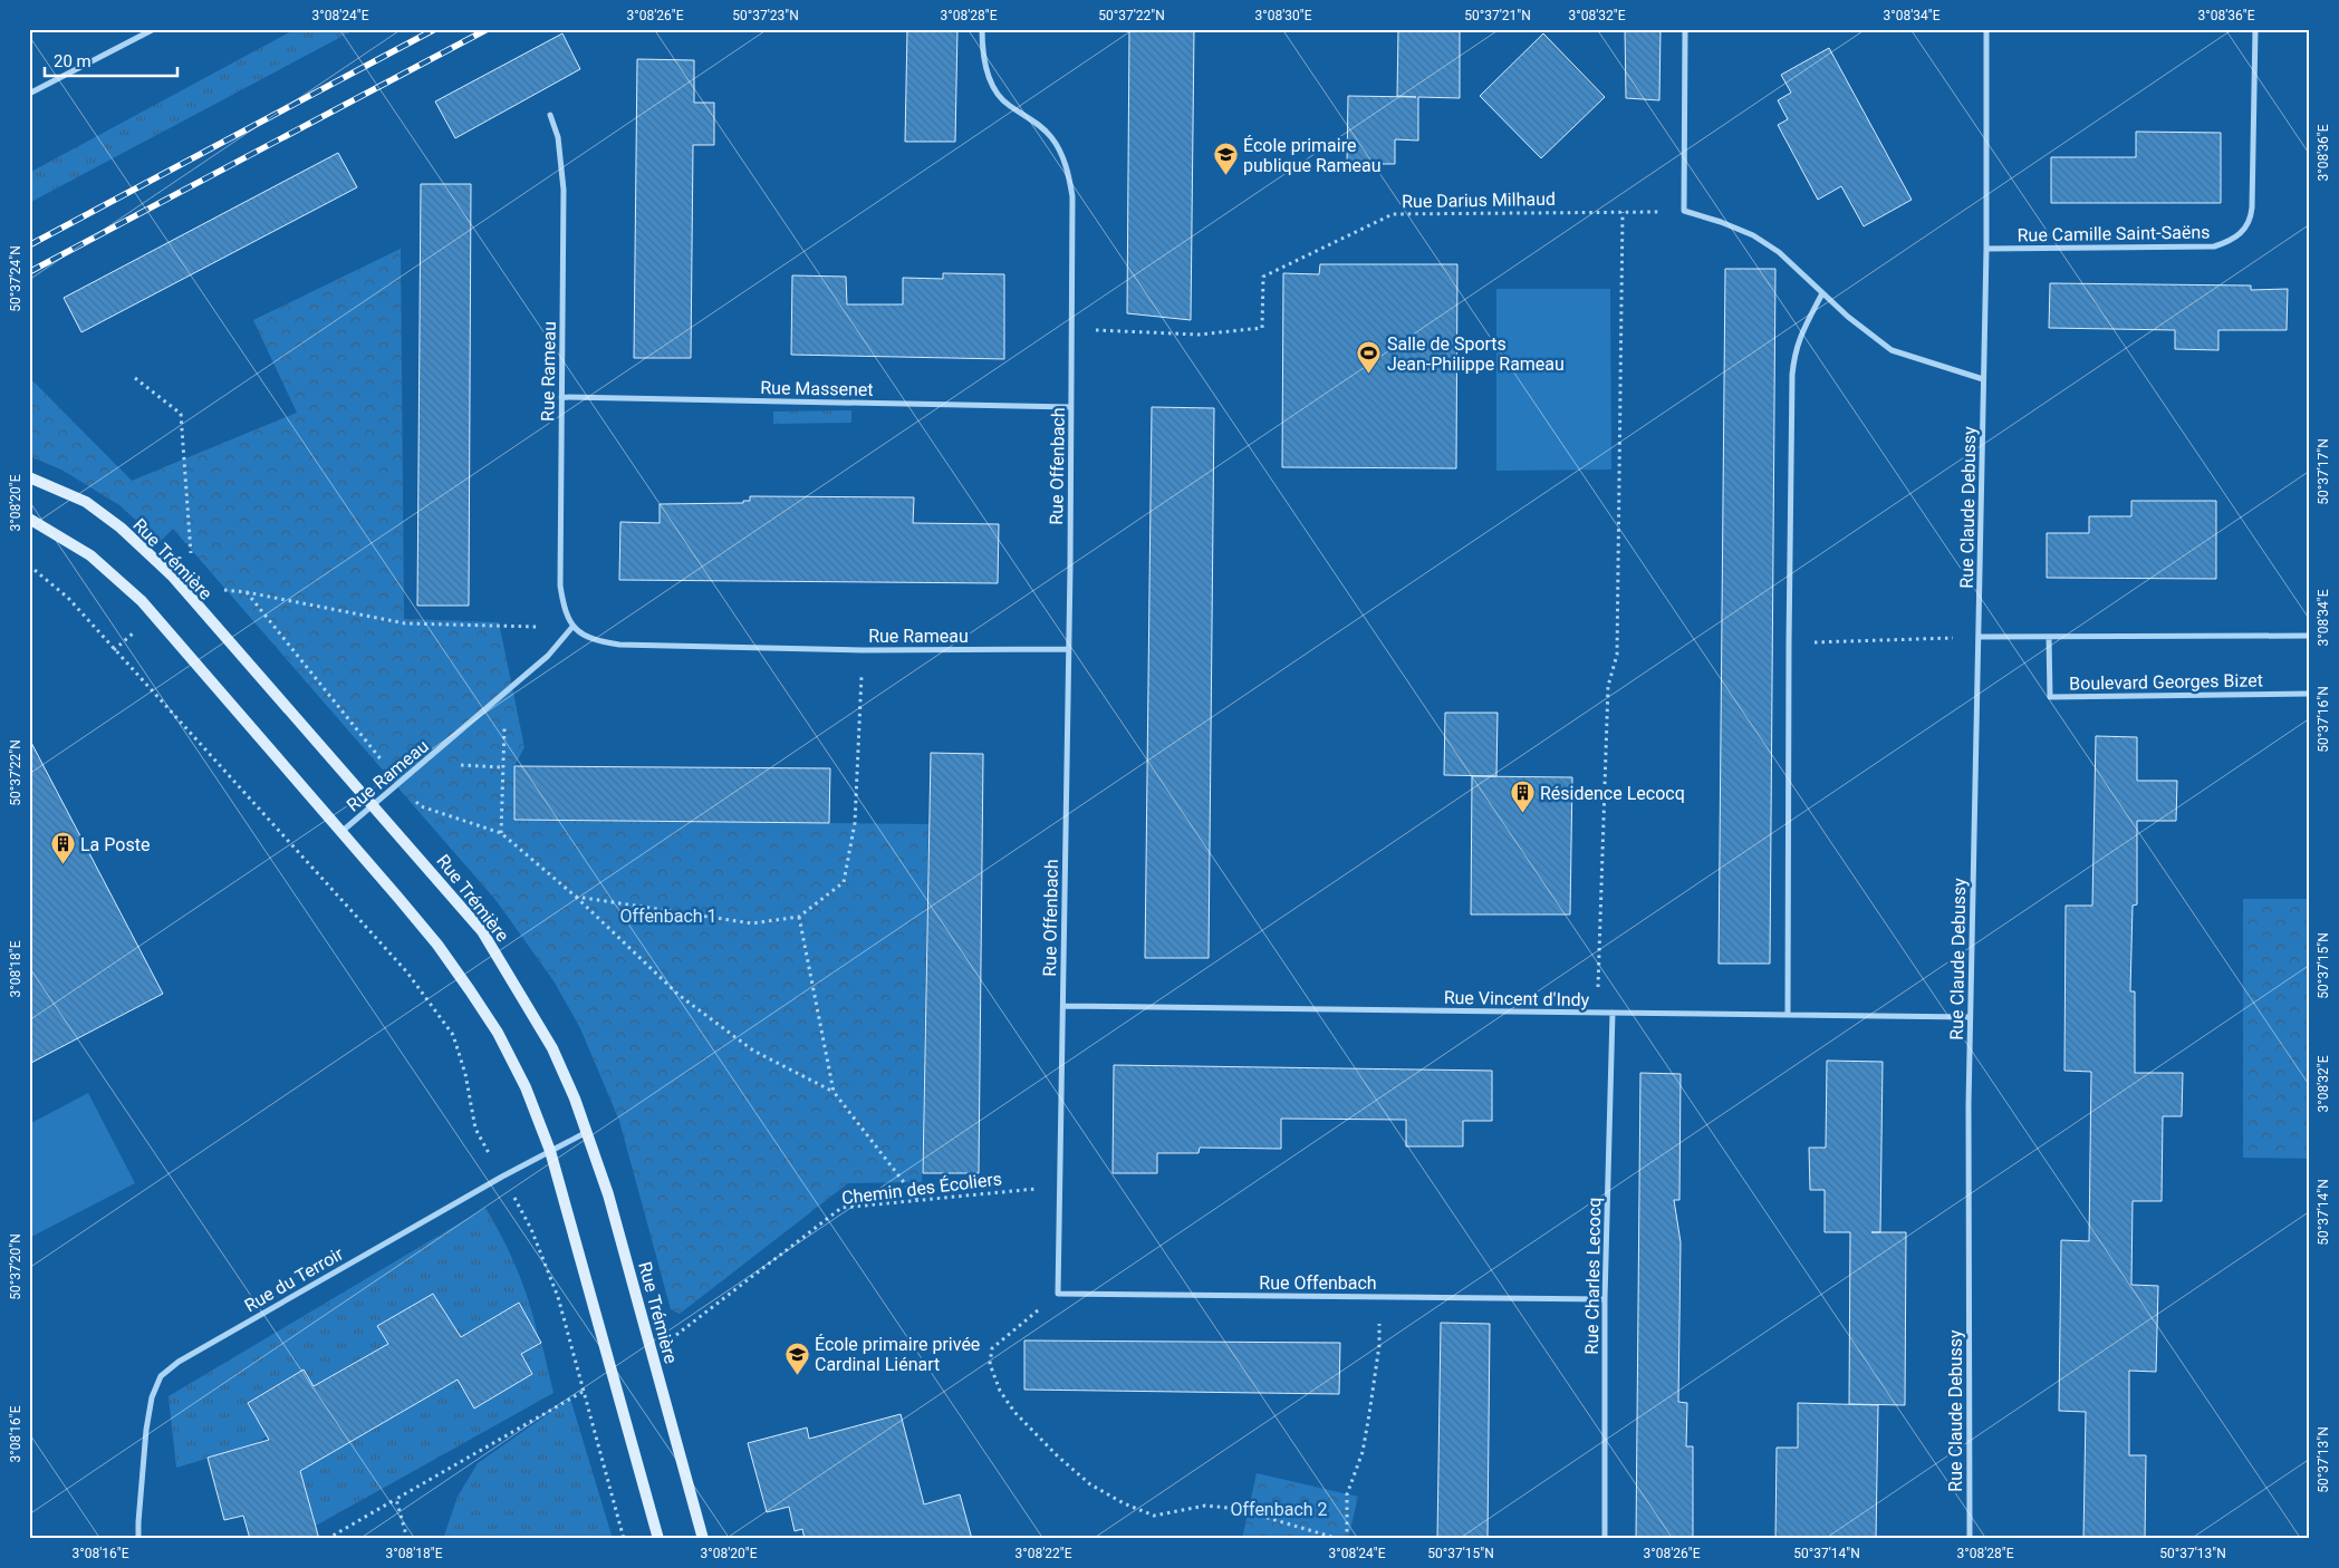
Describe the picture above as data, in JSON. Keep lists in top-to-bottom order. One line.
{"streets":{"main road":["Rue Trémière"],"street":["Rue Camille Saint-Saëns","Rue Rameau","Rue Massenet","Rue Offenbach","Rue Claude Debussy","Boulevard Georges Bizet","Rue Vincent d'Indy","Rue Charles Lecocq","Rue du Terroir"],"path":["Rue Darius Milhaud","Chemin des Écoliers"]},"crossings":[["Rue Darius Milhaud","Rue Offenbach"],["Rue Camille Saint-Saëns","Rue Claude Debussy"],["Rue Rameau","Rue Massenet"],["Rue Rameau","Rue Offenbach"],["Rue Rameau","Rue Trémière"],["Rue Massenet","Rue Offenbach"],["Rue Offenbach","Rue Vincent d'Indy"],["Rue Offenbach","Chemin des Écoliers"],["Rue Offenbach","Rue Charles Lecocq"],["Rue Claude Debussy","Rue Vincent d'Indy"],["Rue Trémière","Rue du Terroir"],["Rue Vincent d'Indy","Rue Charles Lecocq"]],"parks":["Offenbach 1","Offenbach 2"],"places":{"school or university":["École primaire publique Rameau","École primaire privée Cardinal Liénart"],"sports":["Salle de Sports Jean-Philippe Rameau"],"building":["Résidence Lecocq","La Poste"]},"scale_bar":"20 m","coordinates":["3°08'24\"E","3°08'26\"E","50°37'23\"N","3°08'28\"E","50°37'22\"N","3°08'30\"E","50°37'21\"N","3°08'32\"E","3°08'34\"E","3°08'36\"E","50°37'24\"N","50°37'17\"N","3°08'20\"E","50°37'16\"N","50°37'15\"N","3°08'18\"E","50°37'14\"N","50°37'20\"N","3°08'16\"E","50°37'13\"N","3°08'22\"E"]}
